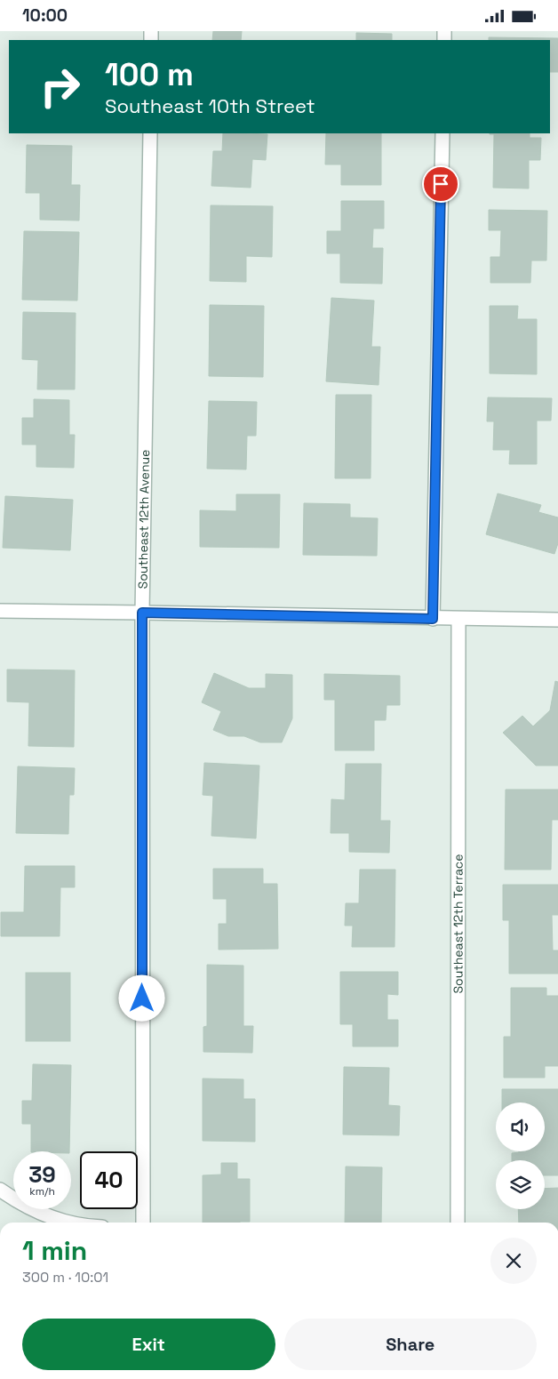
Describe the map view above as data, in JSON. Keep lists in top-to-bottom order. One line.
{"streets":{"street":["Southeast 12th Avenue","Southeast 12th Terrace"]},"page":{"status":"10:00","turn":["100 m","Southeast 10th Street"],"speed":"39 km/h","limit":"40","heading":["1 min","300 m · 10:01"],"buttons":["Exit","Share"]}}
